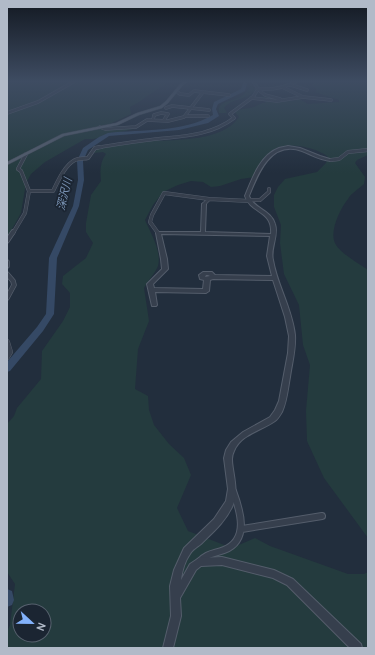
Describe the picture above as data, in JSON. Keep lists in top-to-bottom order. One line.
{"water":["深沢川"],"north":"right"}
